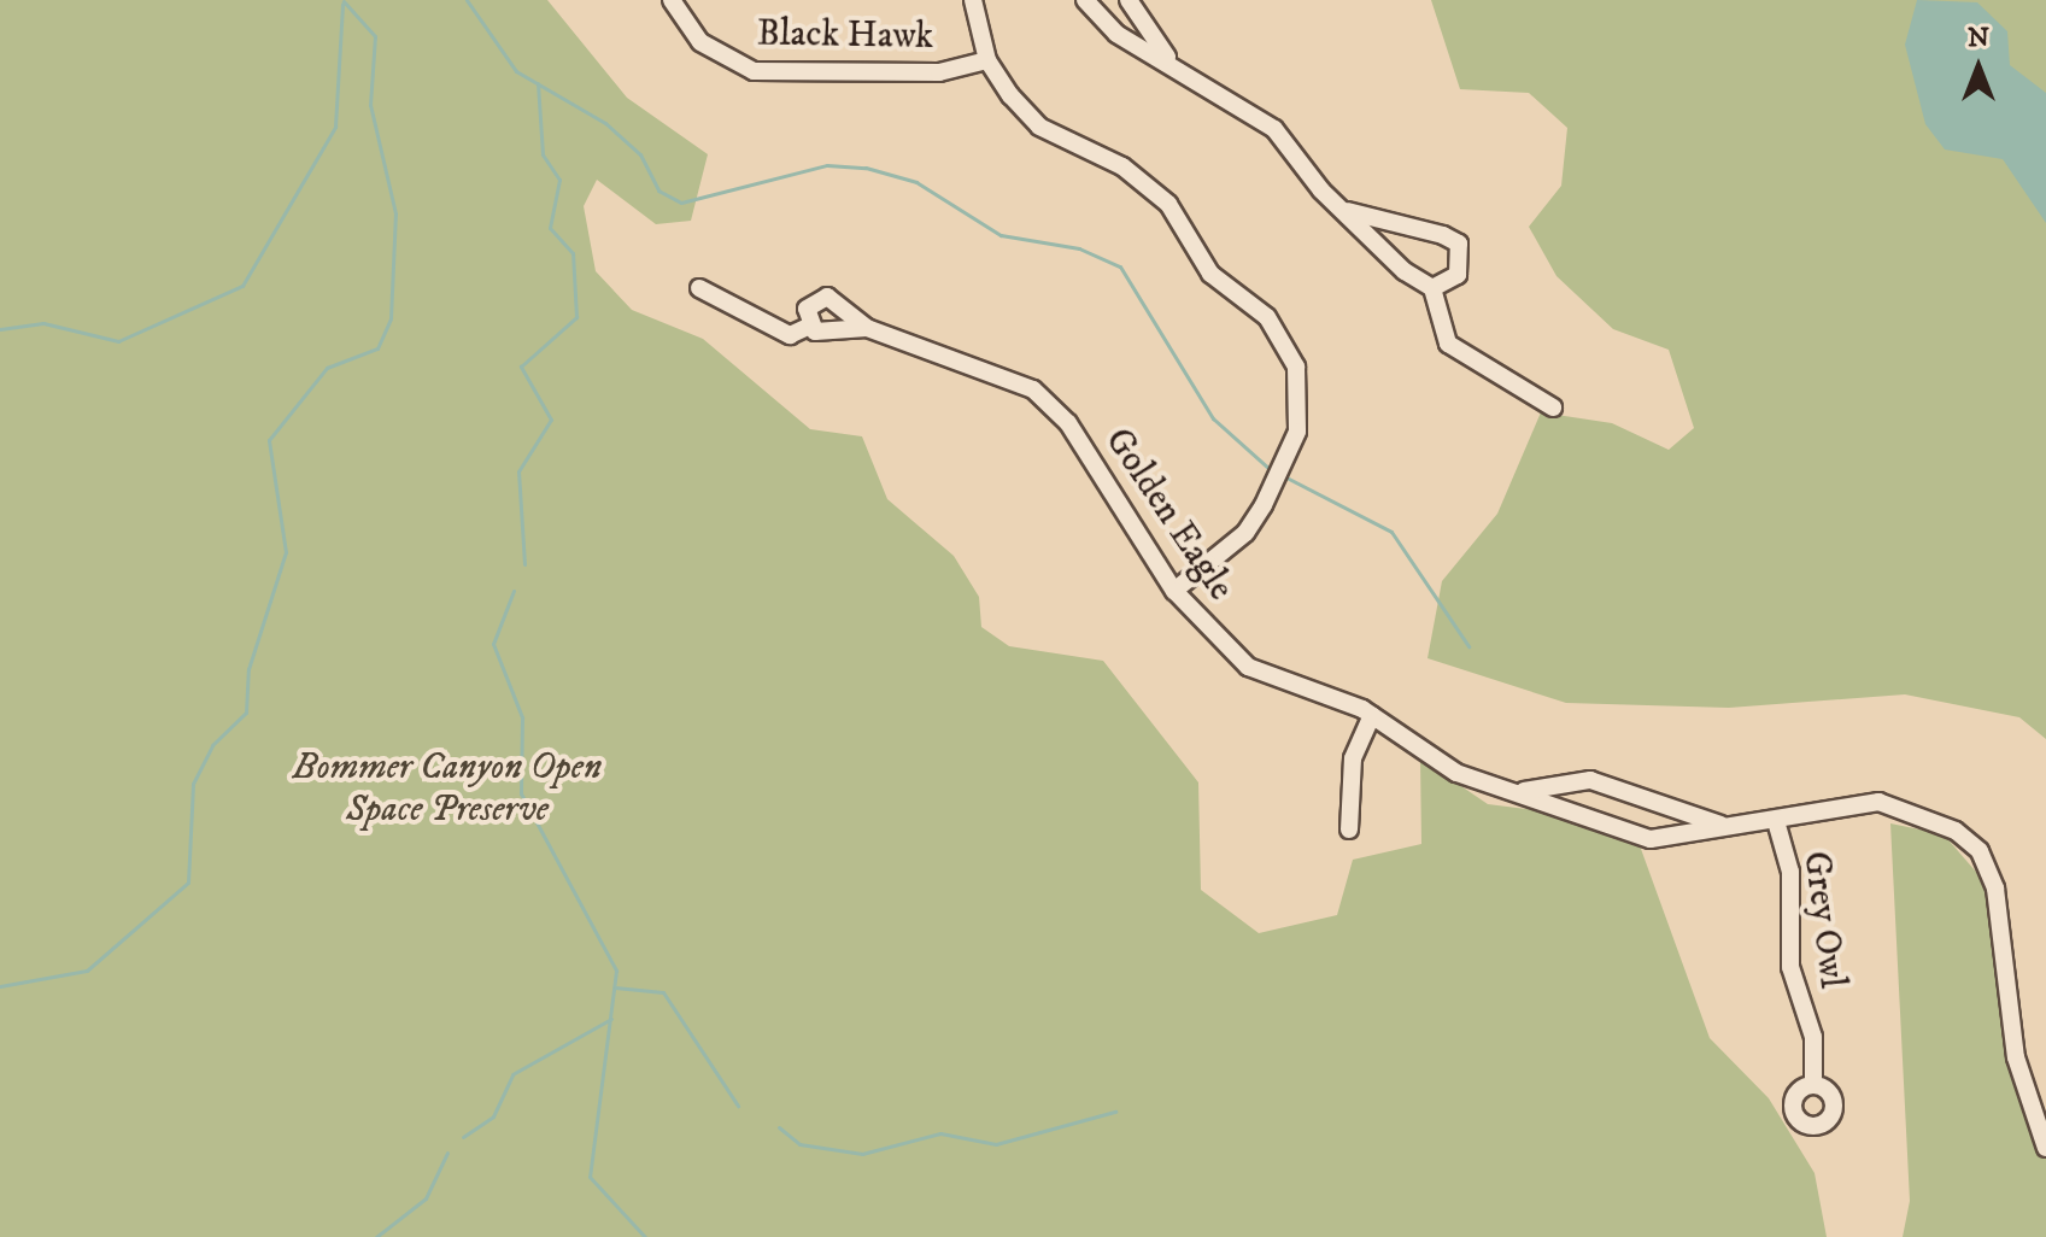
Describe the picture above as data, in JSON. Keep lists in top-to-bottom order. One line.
{"streets":{"street":["Black Hawk","Golden Eagle","Grey Owl"]},"crossings":[["Golden Eagle","Grey Owl"]],"parks":["Bommer Canyon Open Space Preserve"],"north":"top"}
